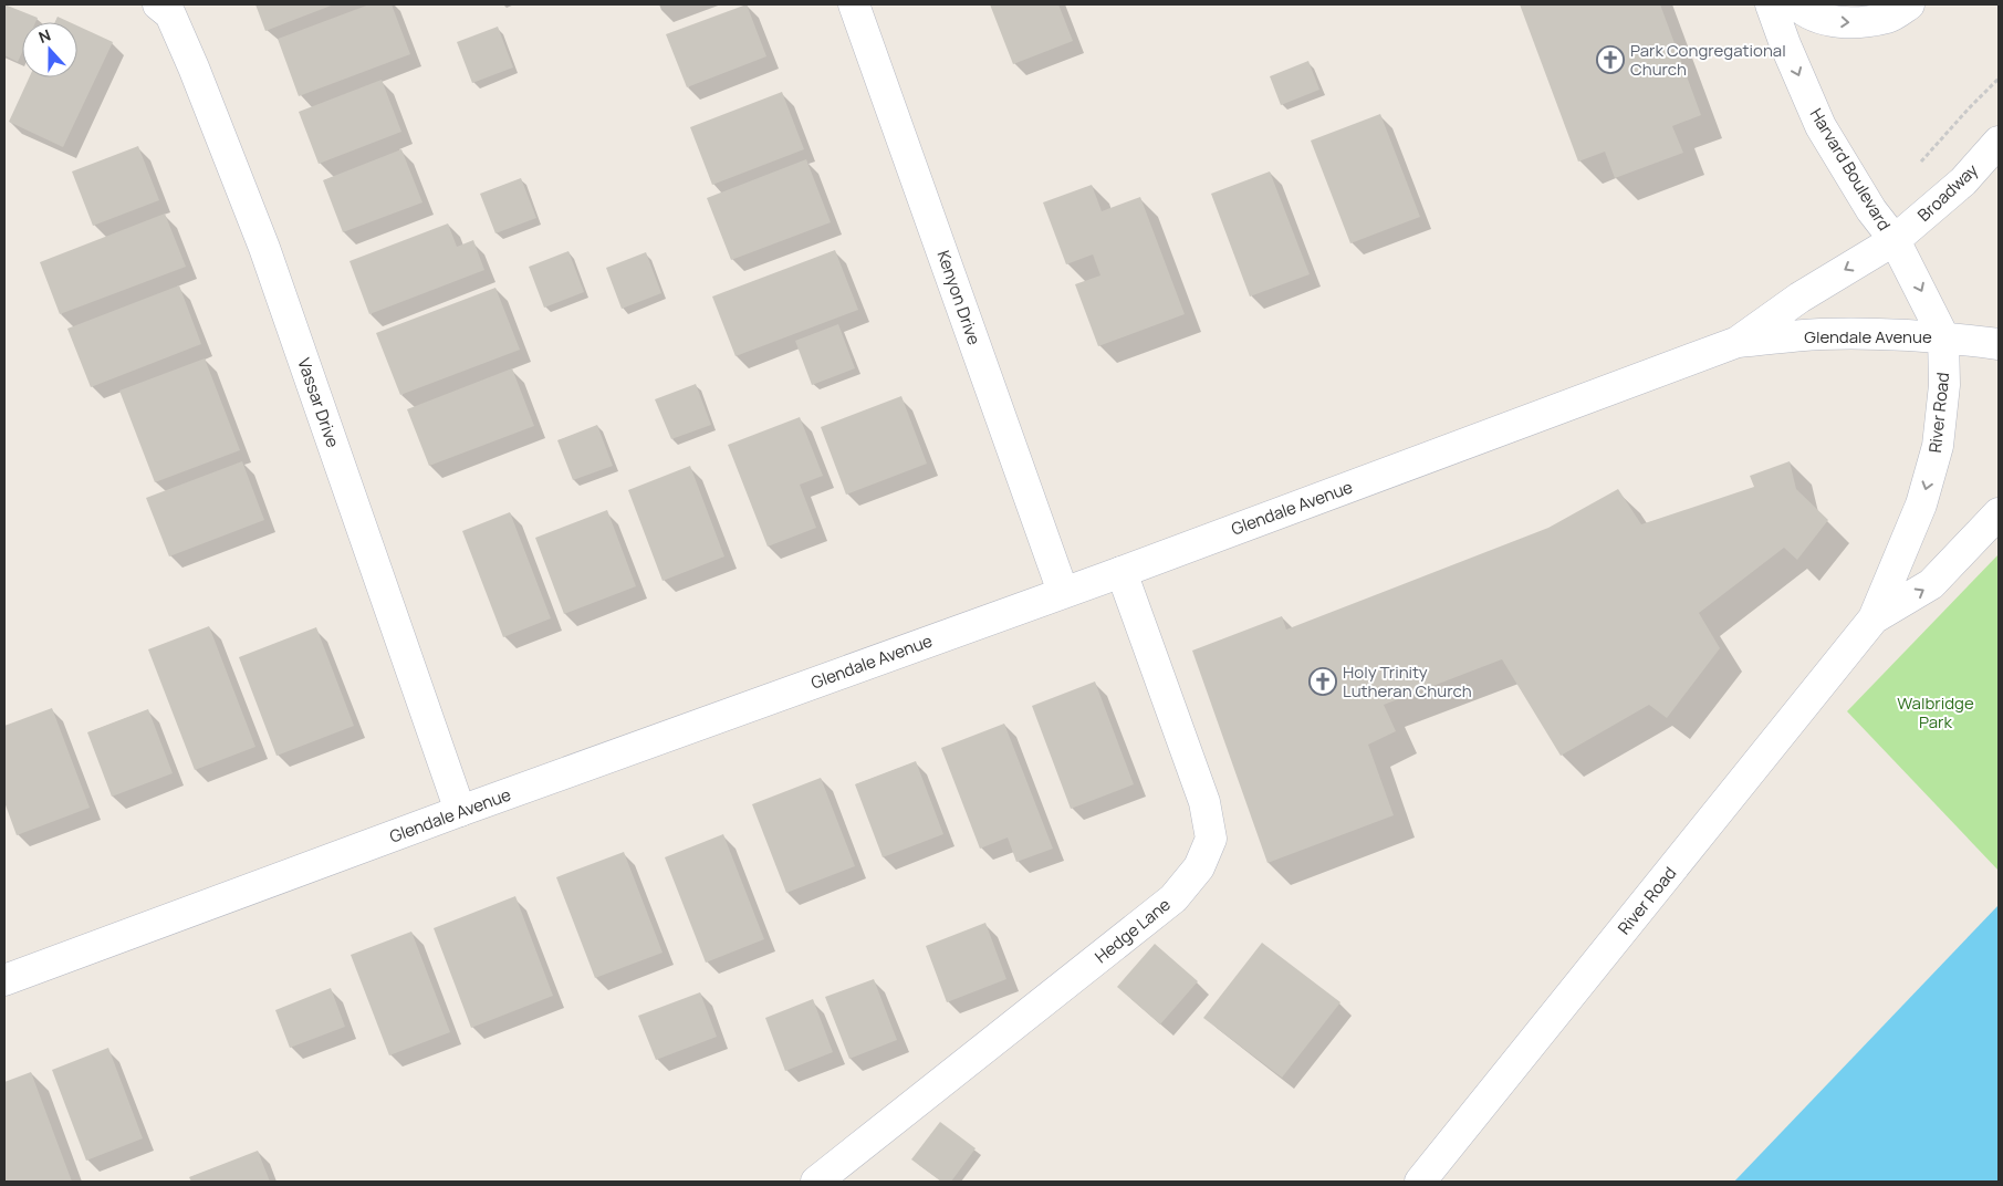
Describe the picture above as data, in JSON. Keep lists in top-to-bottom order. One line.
{"streets":{"street":["Harvard Boulevard","Broadway","Kenyon Drive","Glendale Avenue","Vassar Drive","River Road","Hedge Lane"]},"crossings":[["Harvard Boulevard","Broadway"],["Harvard Boulevard","Glendale Avenue"],["Harvard Boulevard","River Road"],["Broadway","Glendale Avenue"],["Broadway","River Road"],["Kenyon Drive","Glendale Avenue"],["Glendale Avenue","Vassar Drive"],["Glendale Avenue","River Road"],["Glendale Avenue","Hedge Lane"]],"one_way":["Harvard Boulevard"],"parks":["Walbridge Park"],"places":{"church":["Park Congregational Church","Holy Trinity Lutheran Church"]},"north":"top"}
